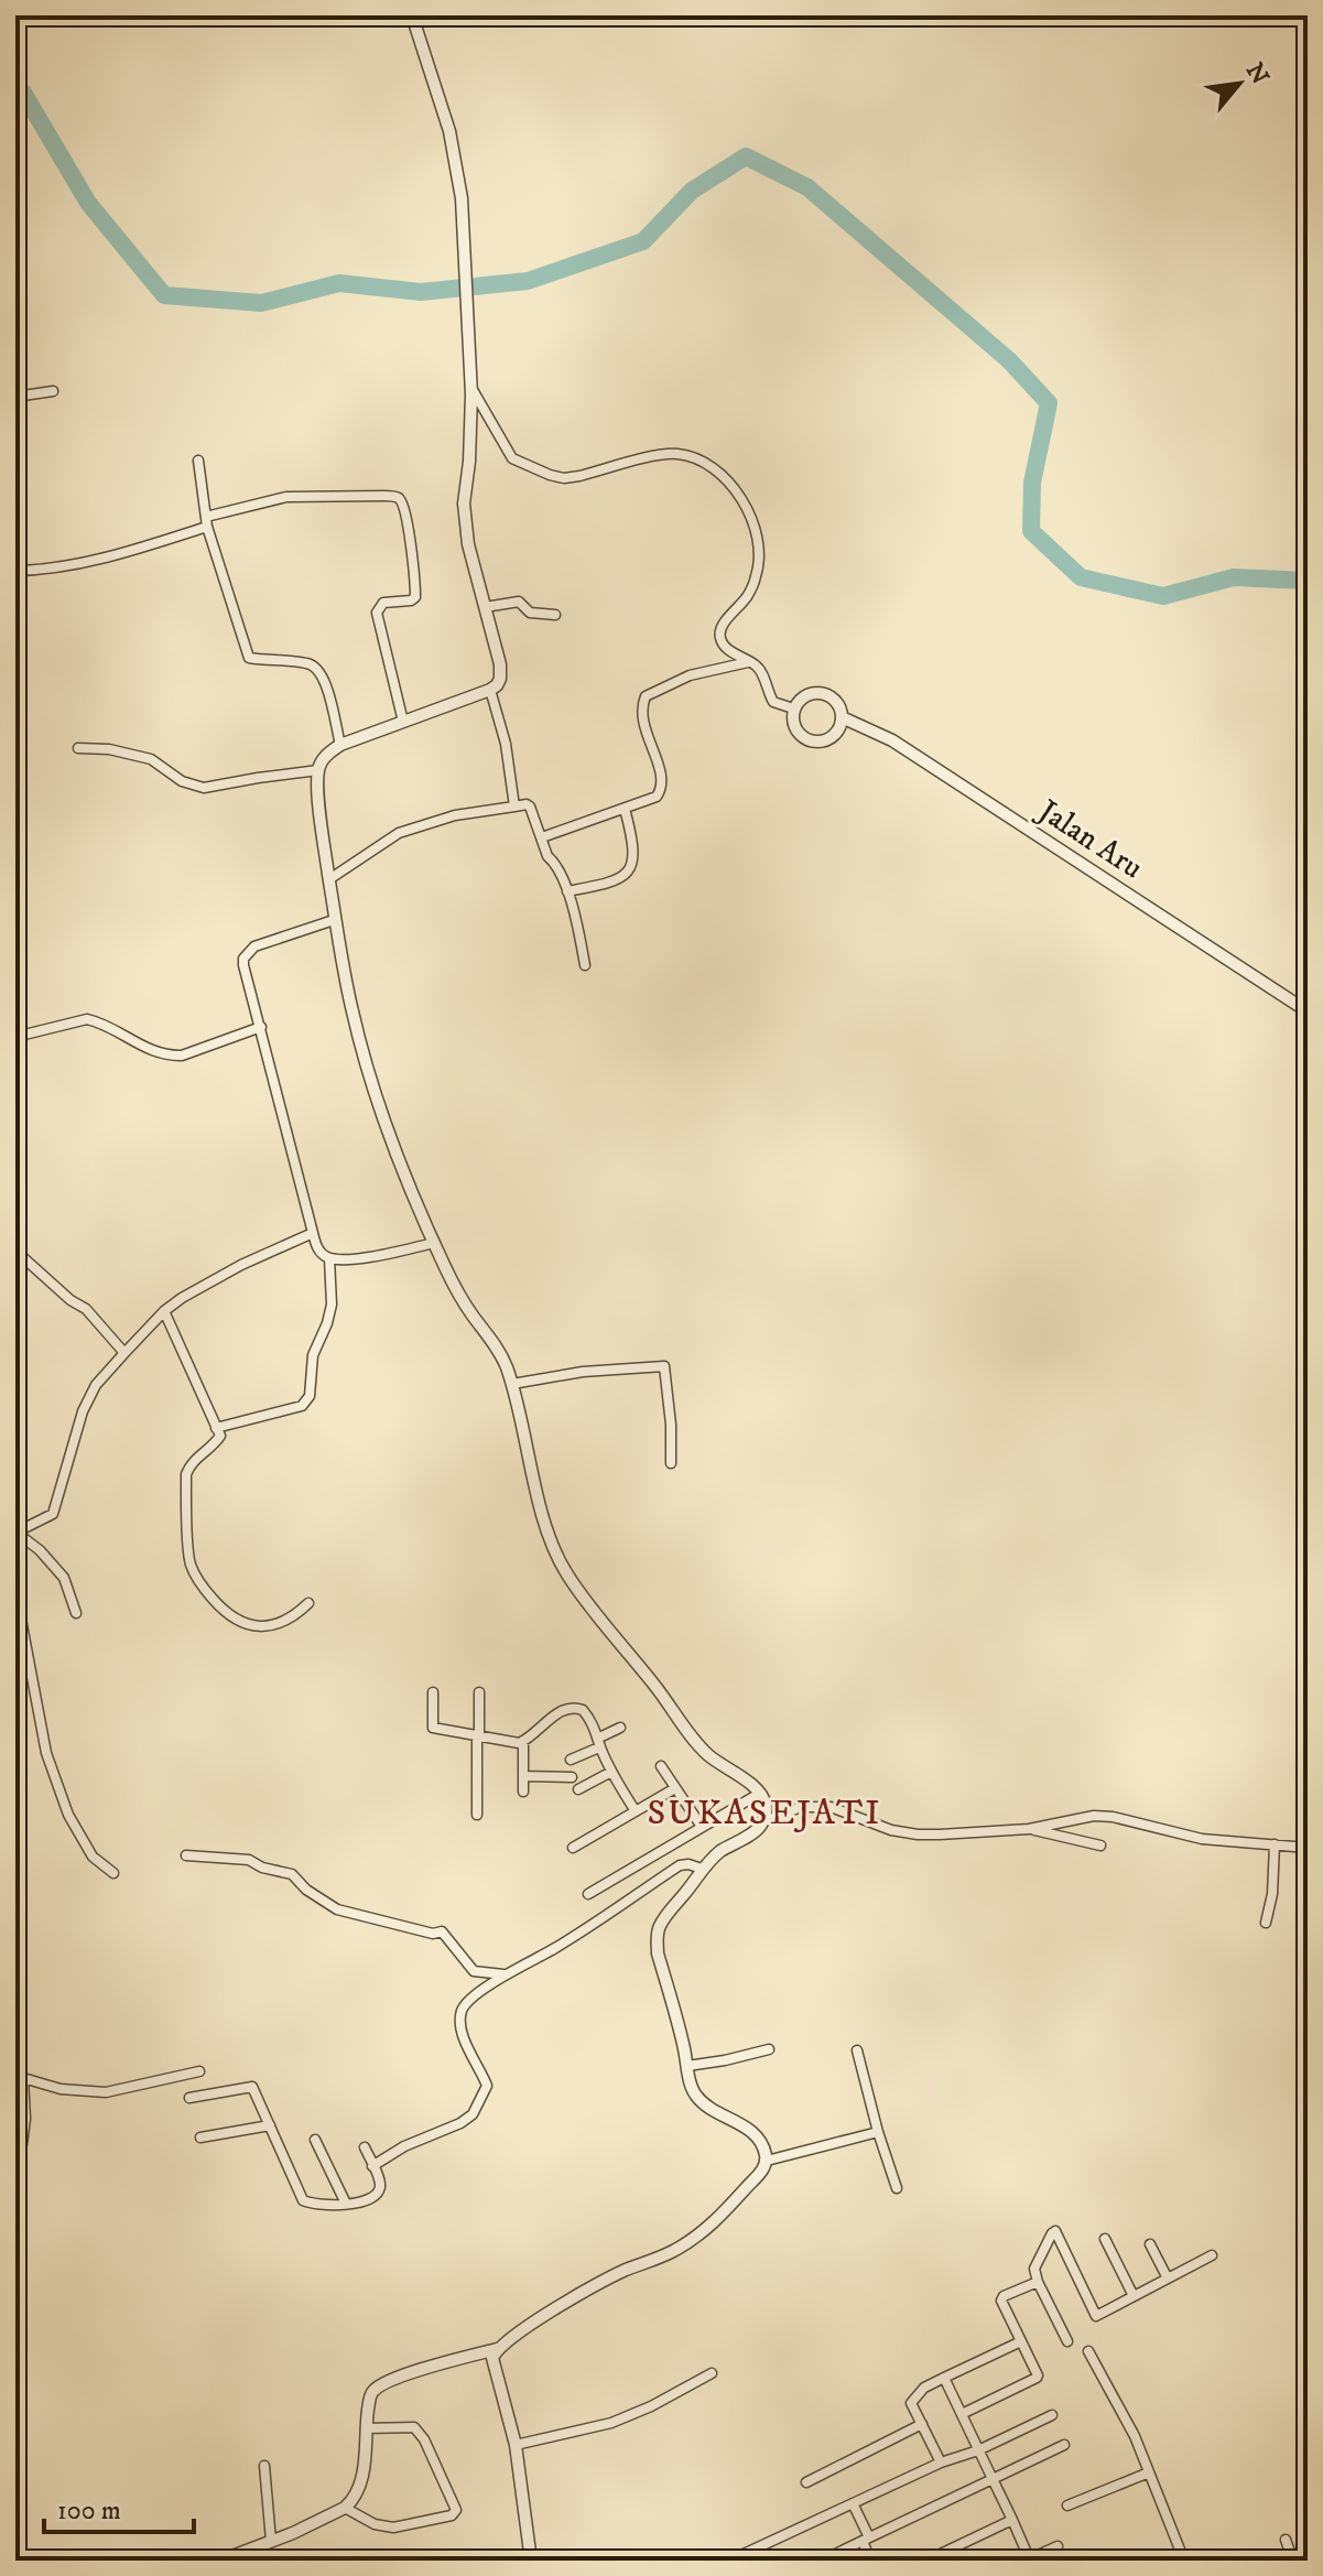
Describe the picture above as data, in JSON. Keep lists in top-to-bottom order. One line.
{"streets":{"street":["Jalan Aru"]},"districts":["SUKASEJATI"],"scale_bar":"100 m","north":"top right"}
